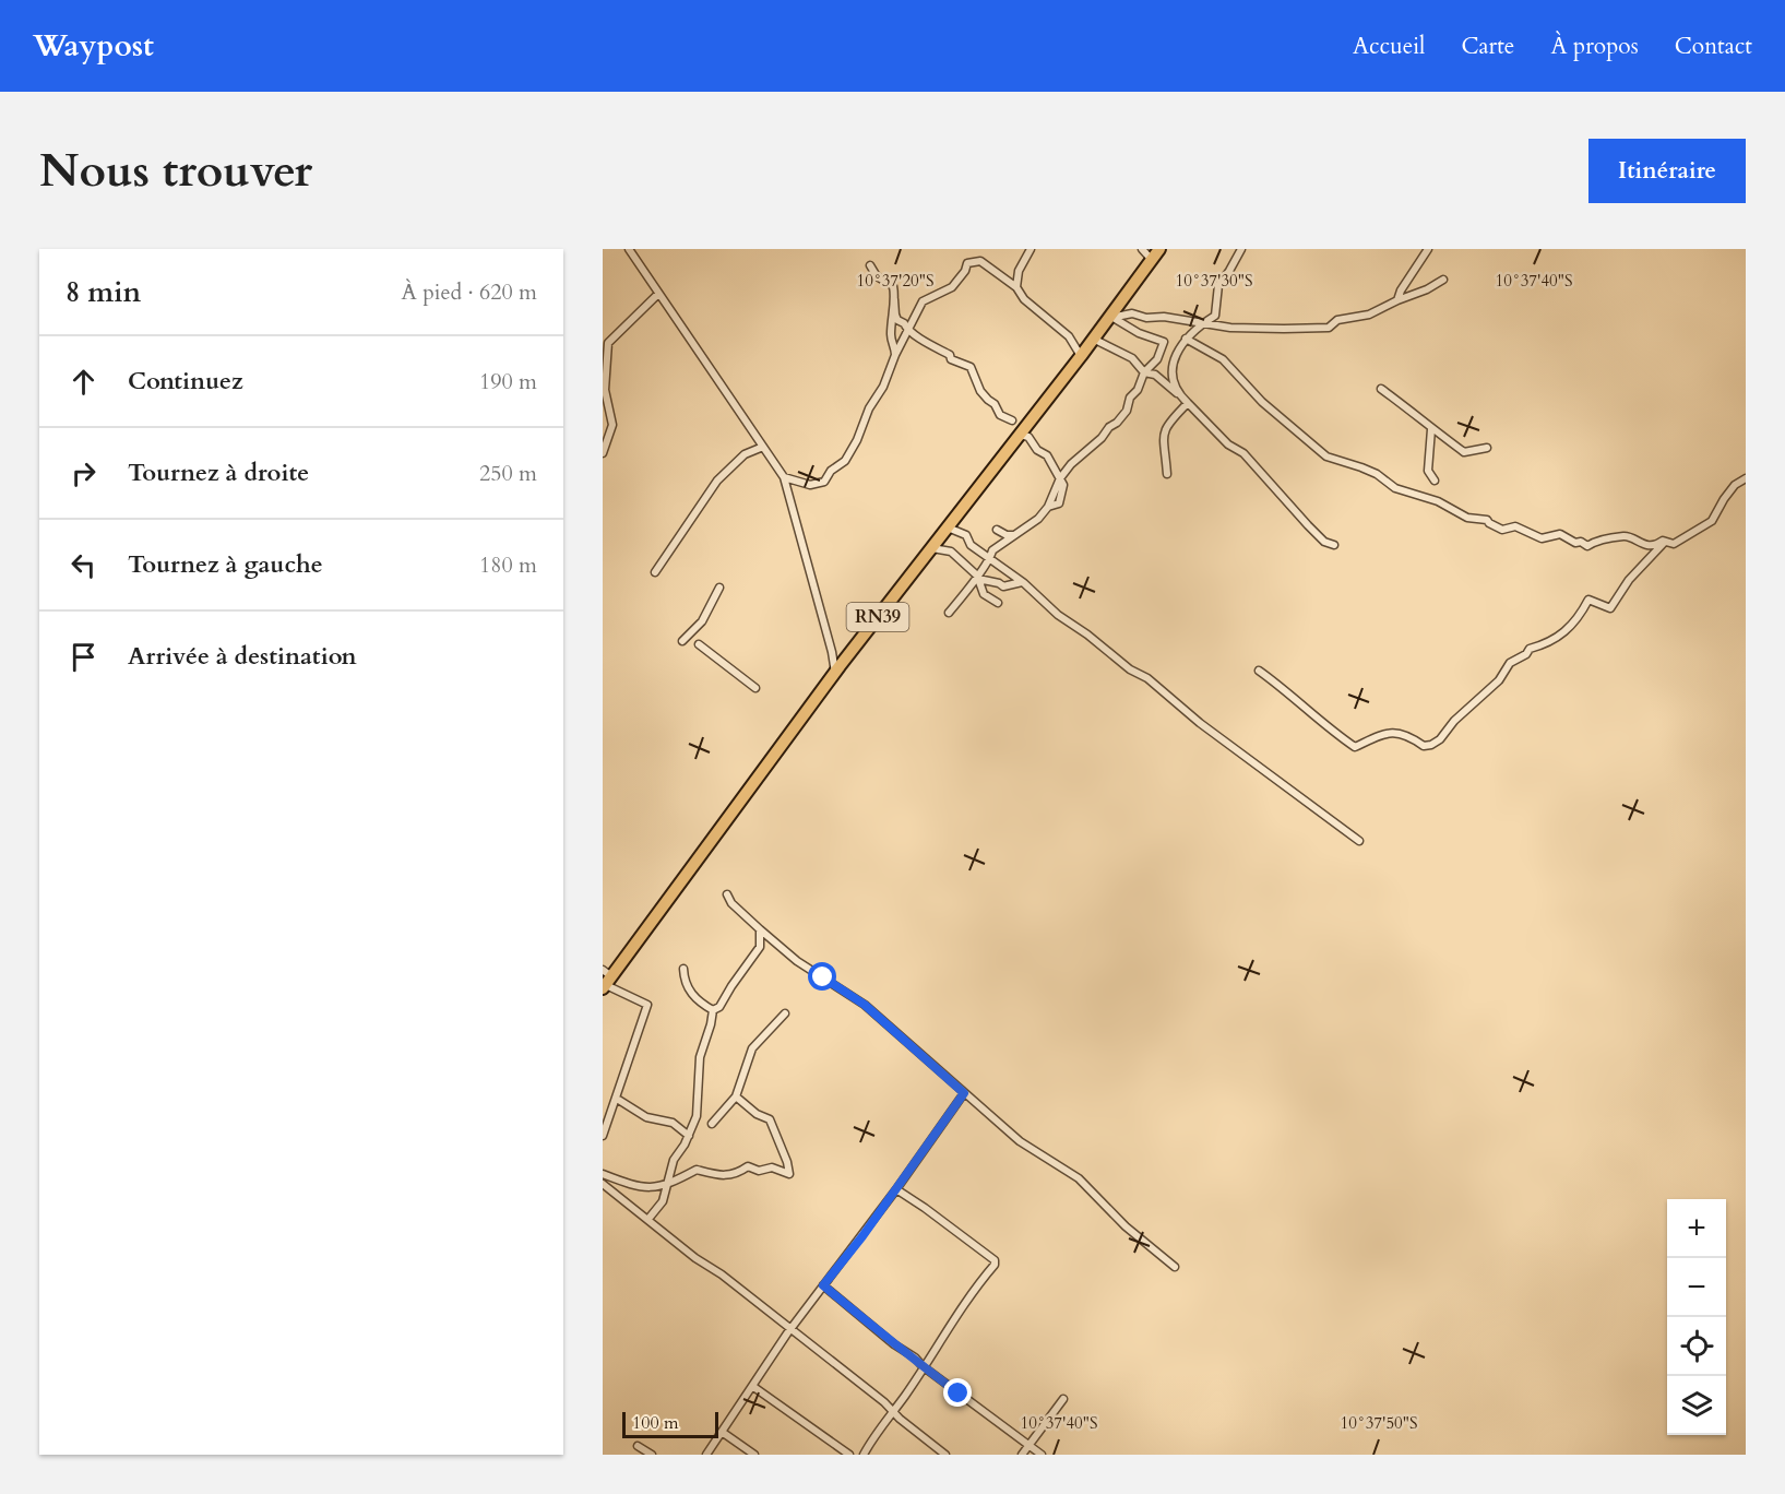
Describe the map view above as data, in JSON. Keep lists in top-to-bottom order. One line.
{"streets":{"highway":["RN39"]},"scale_bar":"100 m","page":{"header":"Waypost","nav":["Accueil","Carte","À propos","Contact"],"buttons":"Itinéraire","title":"Nous trouver","heading":["8 min","À pied · 620 m"],"list":[["Continuez","190 m"],["Tournez à droite","250 m"],["Tournez à gauche","180 m"],"Arrivée à destination"],"map_buttons":["+","−"],"scale":"100 m"},"coordinates":["10°37'30\"S","10°37'40\"S","10°37'20\"S","10°37'50\"S"]}
